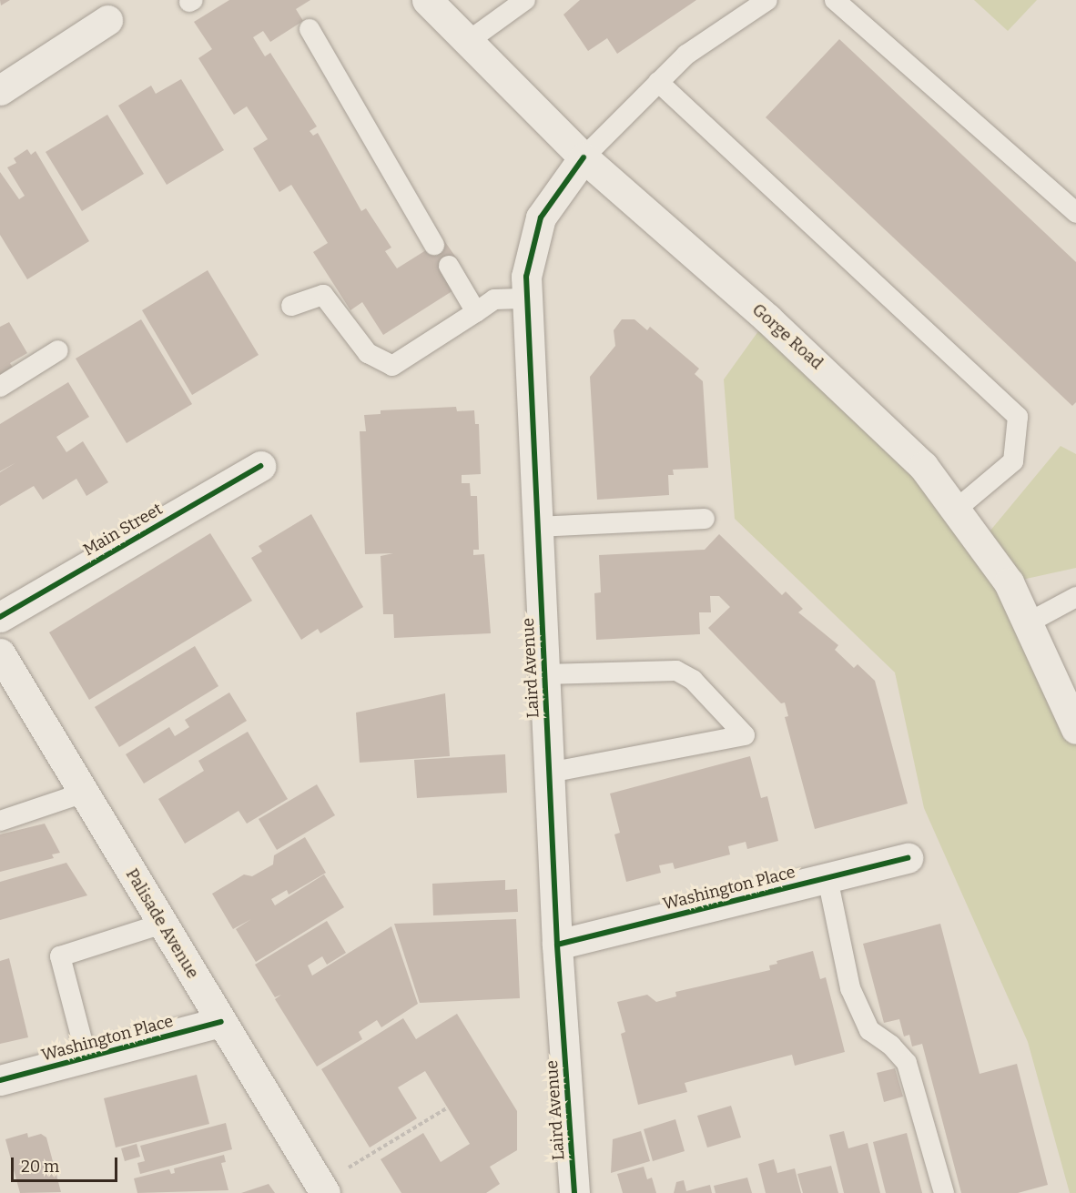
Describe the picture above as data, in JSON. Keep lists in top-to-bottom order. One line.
{"streets":{"street":["Gorge Road","Main Street","Laird Avenue","Washington Place","Palisade Avenue"]},"crossings":[["Gorge Road","Laird Avenue"],["Laird Avenue","Washington Place"],["Washington Place","Palisade Avenue"]],"scale_bar":"20 m"}
